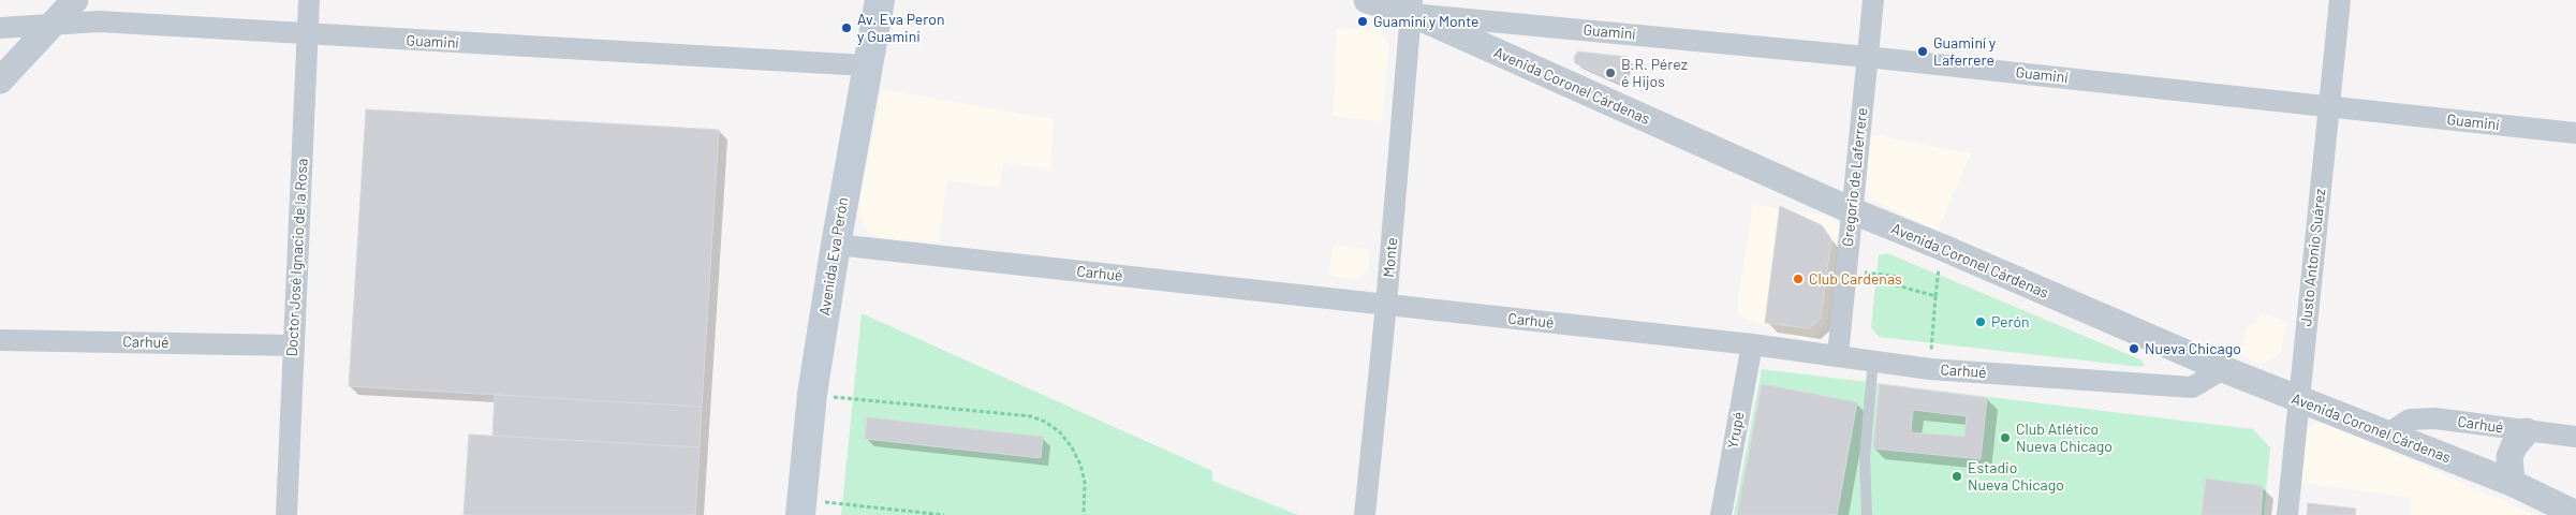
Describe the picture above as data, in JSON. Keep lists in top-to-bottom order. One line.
{"streets":{"main road":["Avenida Eva Perón"],"street":["Guaminí","Avenida Coronel Cárdenas","Gregorio de Laferrere","Doctor José Ignacio de la Rosa","Monte","Justo Antonio Suárez","Carhué","Yrupé"]},"crossings":[["Guaminí","Avenida Coronel Cárdenas"],["Guaminí","Gregorio de Laferrere"],["Guaminí","Avenida Eva Perón"],["Guaminí","Doctor José Ignacio de la Rosa"],["Guaminí","Monte"],["Guaminí","Justo Antonio Suárez"],["Avenida Coronel Cárdenas","Gregorio de Laferrere"],["Avenida Coronel Cárdenas","Monte"],["Avenida Coronel Cárdenas","Justo Antonio Suárez"],["Avenida Coronel Cárdenas","Carhué"],["Gregorio de Laferrere","Carhué"],["Avenida Eva Perón","Carhué"],["Doctor José Ignacio de la Rosa","Carhué"],["Monte","Carhué"],["Carhué","Yrupé"]],"places":["Guaminí y Monte","Av. Eva Peron y Guamini","Guaminí y Laferrere","B.R. Pérez é Hijos","Club Cardenas","Perón","Nueva Chicago","Club Atlético Nueva Chicago","Estadio Nueva Chicago"]}
